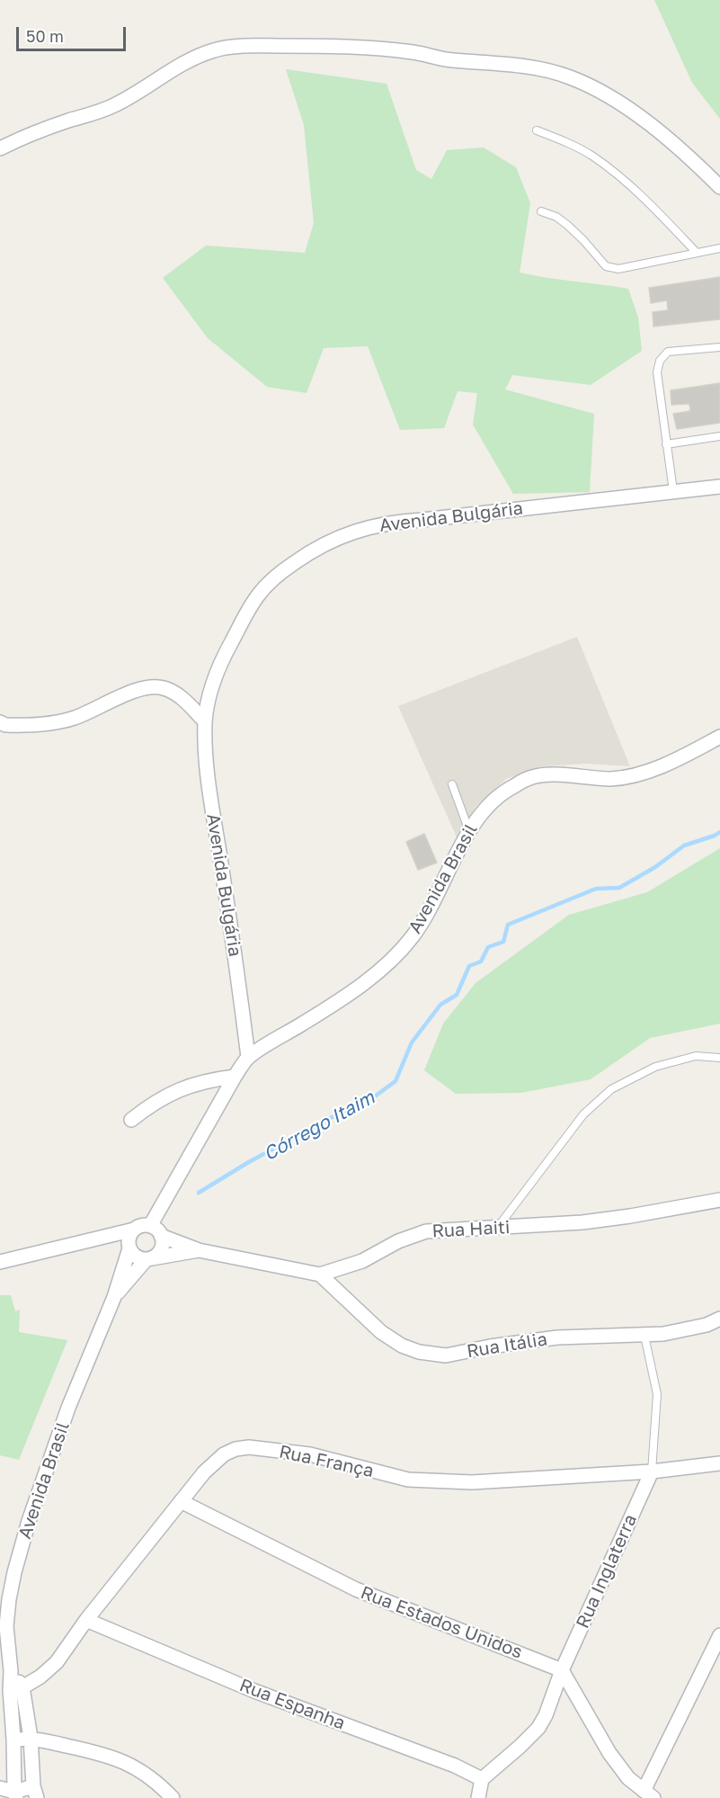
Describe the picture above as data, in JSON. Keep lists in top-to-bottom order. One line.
{"streets":{"street":["Avenida Bulgária","Avenida Brasil","Rua Haiti","Rua Itália","Rua França","Rua Inglaterra","Rua Estados Unidos","Rua Espanha"]},"crossings":[["Avenida Bulgária","Avenida Brasil"],["Avenida Brasil","Rua Haiti"],["Avenida Brasil","Rua França"],["Rua Haiti","Rua Itália"],["Rua Itália","Rua Inglaterra"],["Rua França","Rua Inglaterra"],["Rua França","Rua Estados Unidos"],["Rua França","Rua Espanha"],["Rua Inglaterra","Rua Estados Unidos"],["Rua Inglaterra","Rua Espanha"]],"water":["Córrego Itaim"],"scale_bar":"50 m"}
